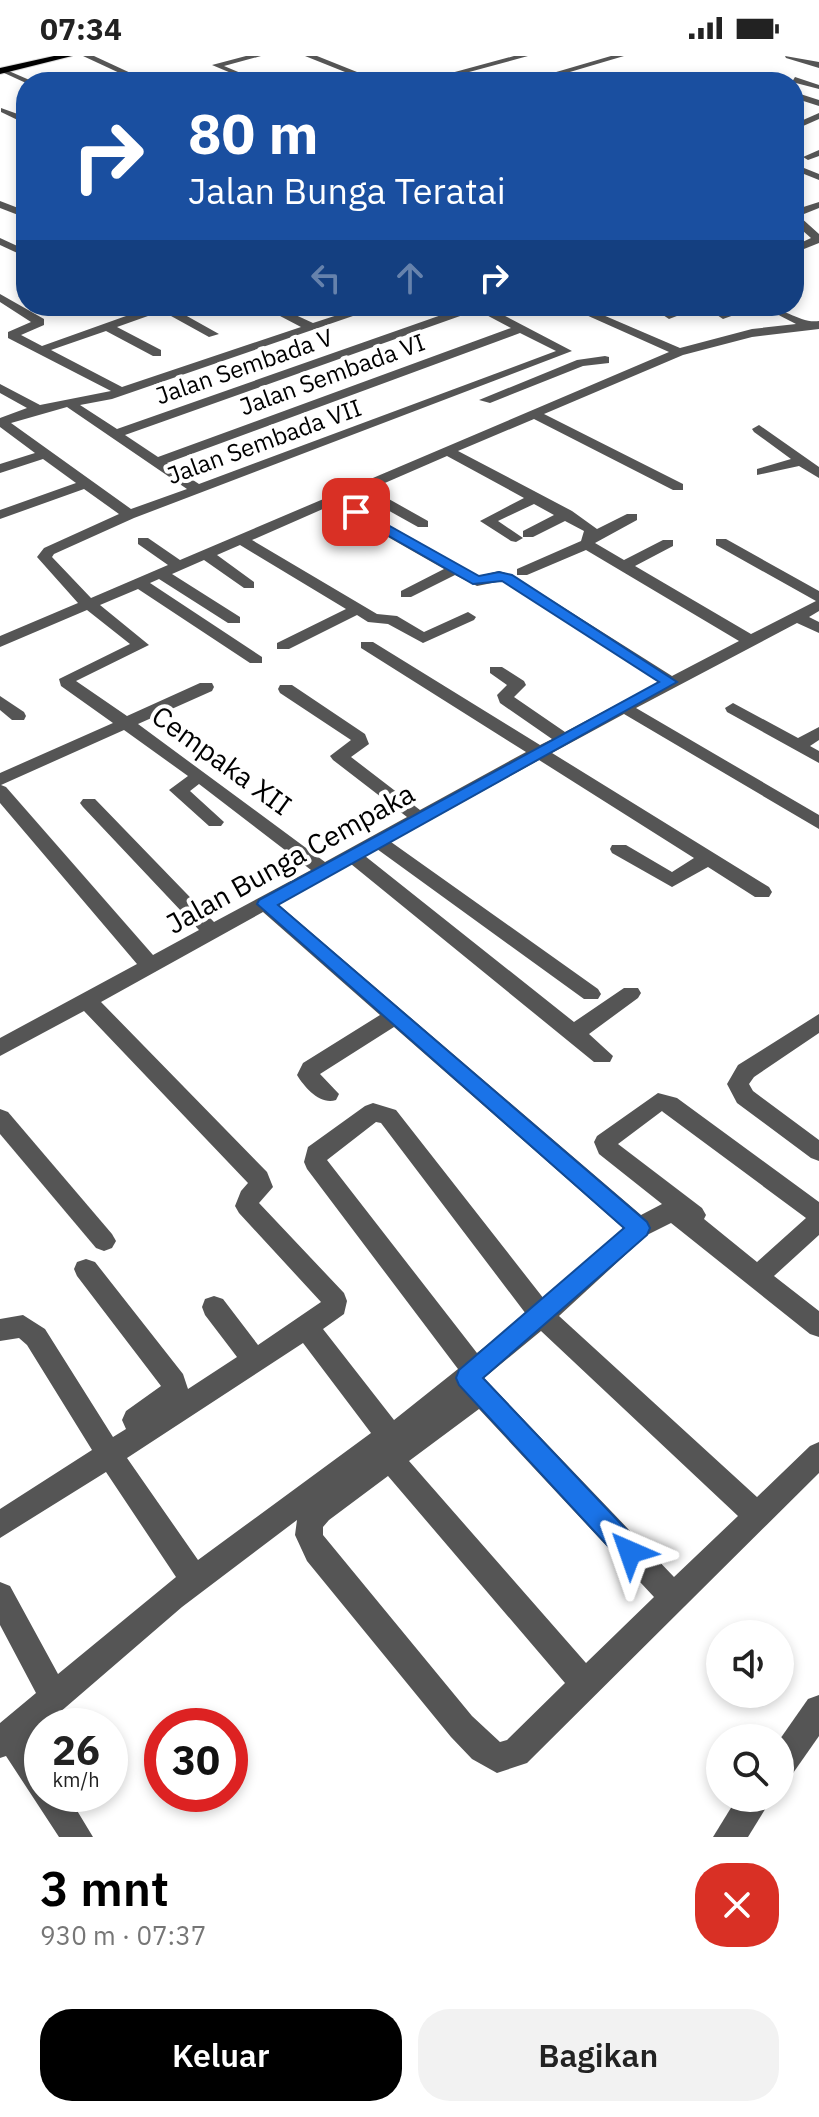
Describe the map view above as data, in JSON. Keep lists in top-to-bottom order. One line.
{"streets":{"street":["Jalan Sembada V","Jalan Sembada VI","Jalan Sembada VII","Cempaka XII","Jalan Bunga Cempaka"]},"crossings":[["Jalan Sembada VI","Jalan Sembada VII"],["Jalan Sembada VII","Cempaka XII"],["Cempaka XII","Jalan Bunga Cempaka"]],"page":{"status":"07:34","turn":["80 m","Jalan Bunga Teratai"],"speed":"26 km/h","limit":"30","heading":["3 mnt","930 m · 07:37"],"buttons":["Keluar","Bagikan"]}}
